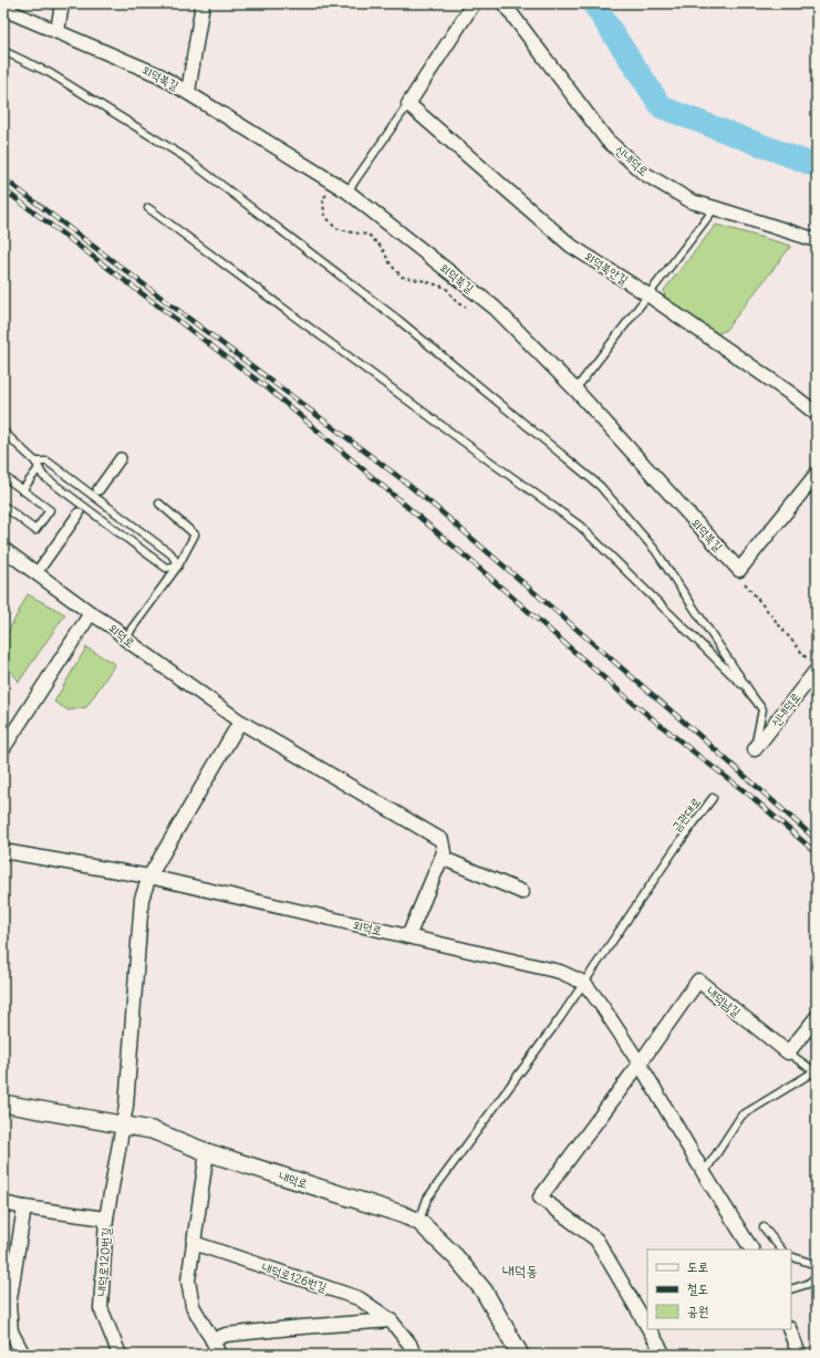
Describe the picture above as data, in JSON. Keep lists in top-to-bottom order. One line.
{"streets":{"street":["외덕북길","신내덕로","외덕북안길","외덕로","내덕남길","내덕로","내덕로120번길","내덕로126번길"],"lane":["금관대로"]},"crossings":[["외덕로","금관대로"],["금관대로","내덕로"],["내덕로","내덕로120번길"]],"districts":["내덕동"],"legend":["도로","철도","공원"]}
